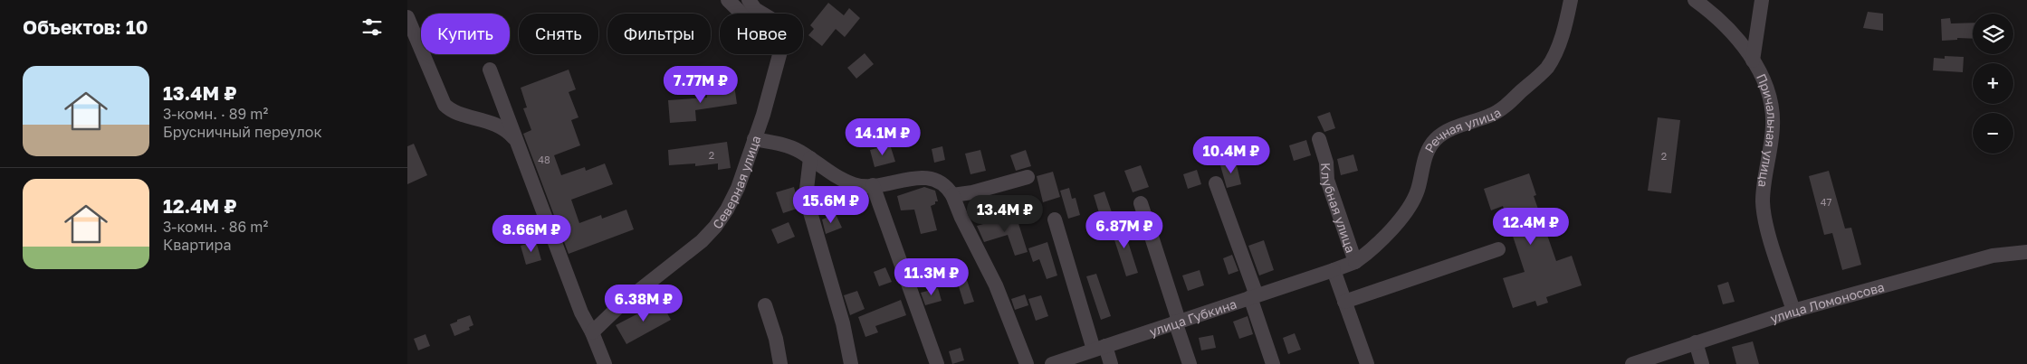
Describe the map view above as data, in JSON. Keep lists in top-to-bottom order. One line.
{"streets":{"street":["Речная улица","Причальная улица","Северная улица","Клубная улица","улица Ломоносова","улица Губкина"]},"crossings":[["Речная улица","Клубная улица"],["Причальная улица","улица Ломоносова"],["Клубная улица","улица Губкина"]],"house_numbers":["2","2","48","47"],"page":{"heading":"Объектов: 10","map_buttons":["+","−"],"chip":["Купить","Снять","Фильтры","Новое"],"list":[{"name":"13.4M ₽","note":"3-комн. · 89 m² · Брусничный переулок"},{"name":"12.4M ₽","note":"3-комн. · 86 m² · Квартира"}],"price":["7.77M ₽","14.1M ₽","10.4M ₽","15.6M ₽","13.4M ₽","12.4M ₽","6.87M ₽","8.66M ₽","11.3M ₽","6.38M ₽"]}}
